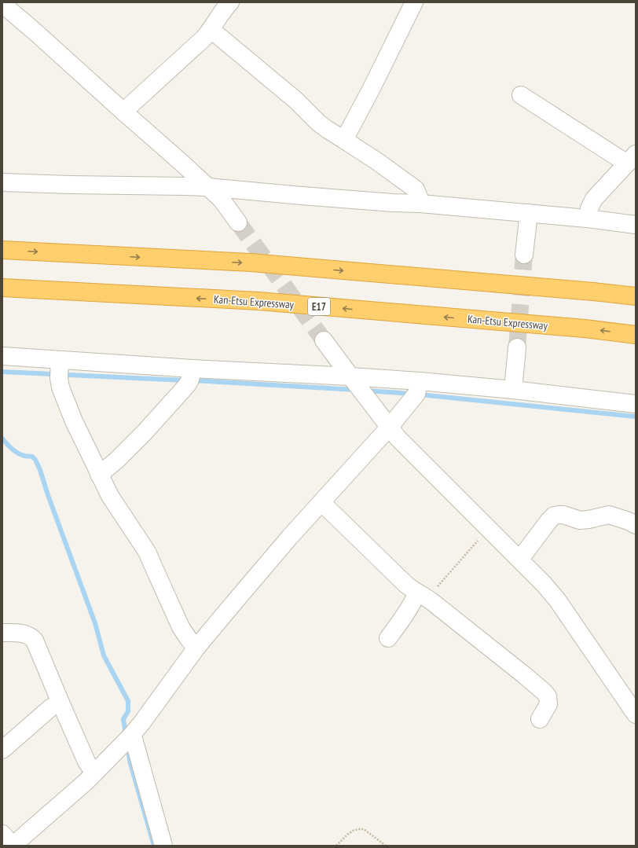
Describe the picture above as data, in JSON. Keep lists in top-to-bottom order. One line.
{"streets":{"highway":["Kan-Etsu Expressway","E17"]}}
